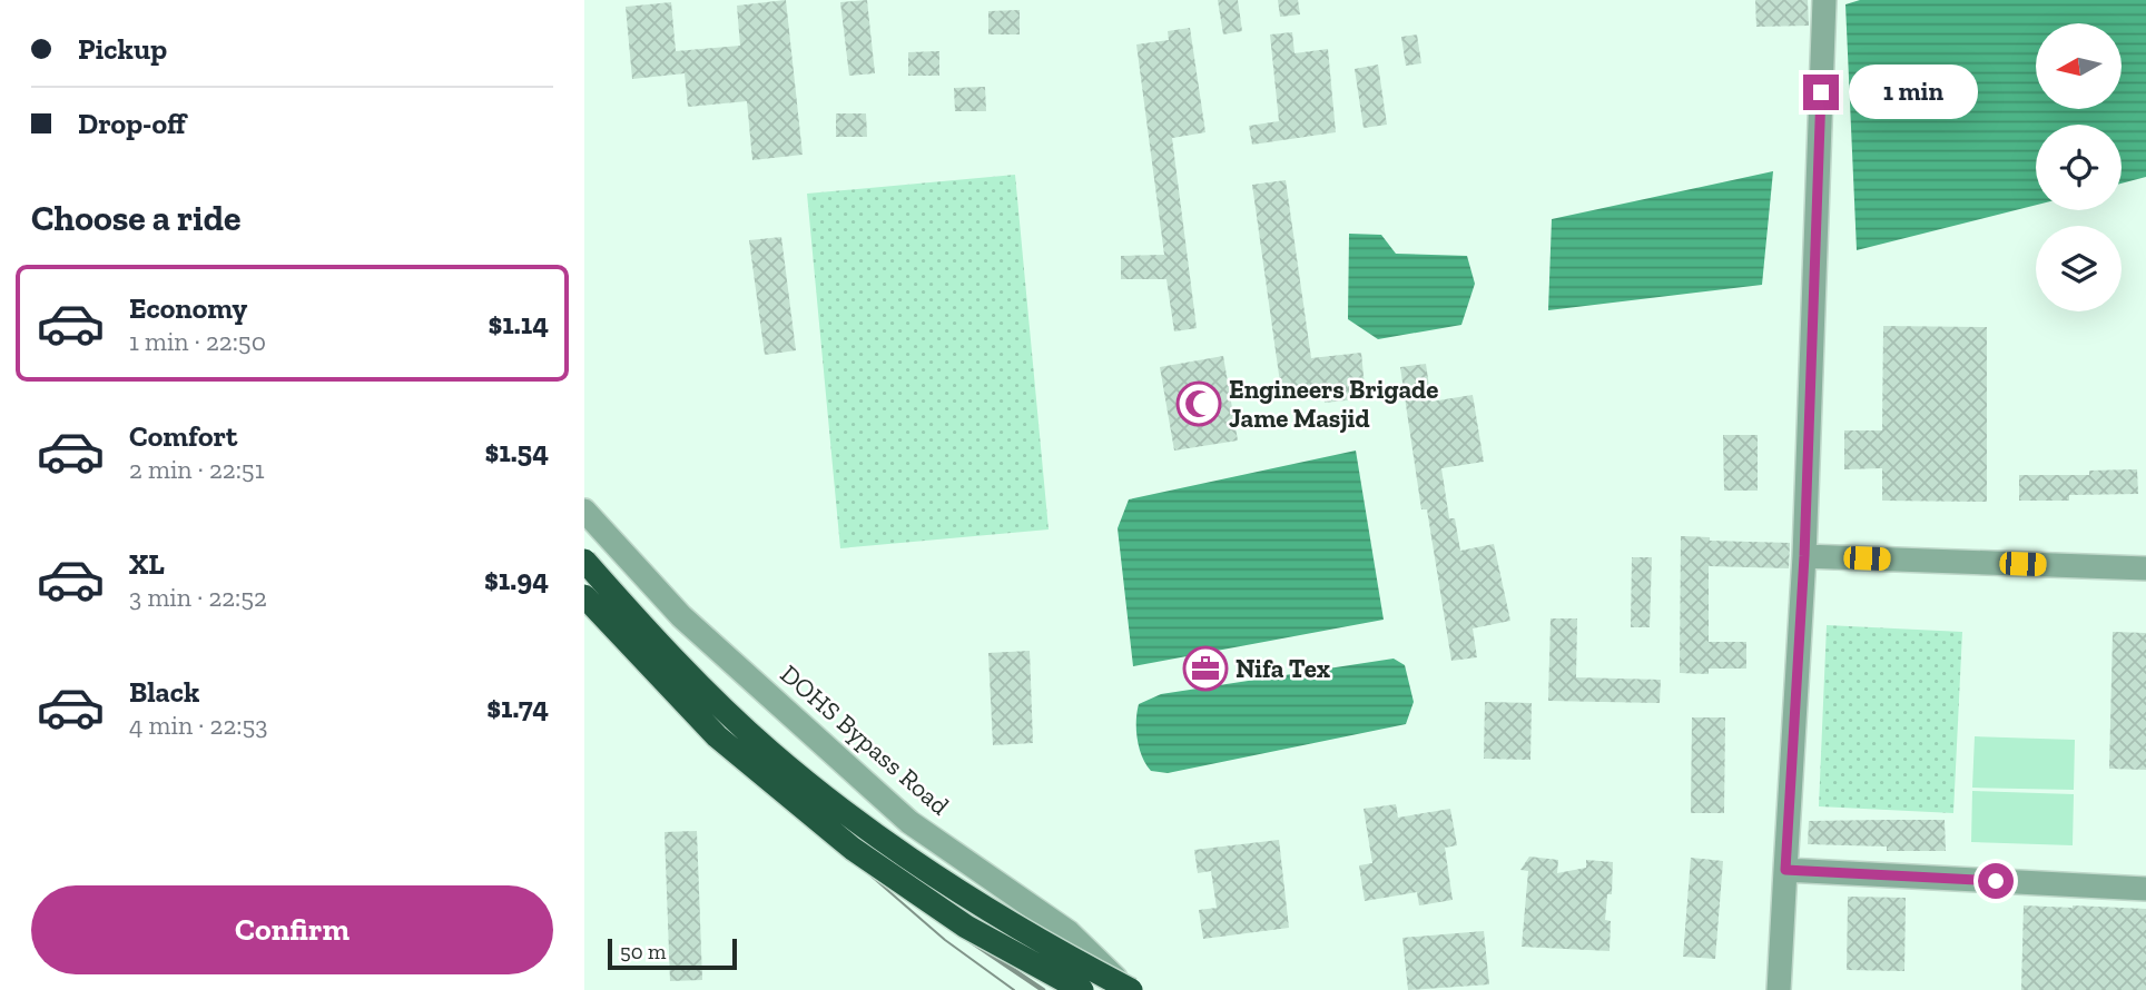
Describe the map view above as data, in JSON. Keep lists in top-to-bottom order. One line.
{"streets":{"street":["DOHS Bypass Road"]},"places":{"mosque":["Engineers Brigade Jame Masjid"],"office":["Nifa Tex"]},"scale_bar":"50 m","north":"left","page":{"banner":["Pickup","Drop-off"],"bubble":"1 min","heading":"Choose a ride","list":[{"name":"Economy","note":"1 min · 22:50","value":"$1.14"},{"name":"Comfort","note":"2 min · 22:51","value":"$1.54"},{"name":"XL","note":"3 min · 22:52","value":"$1.94"},{"name":"Black","note":"4 min · 22:53","value":"$1.74"}],"buttons":"Confirm","scale":"50 m"}}
